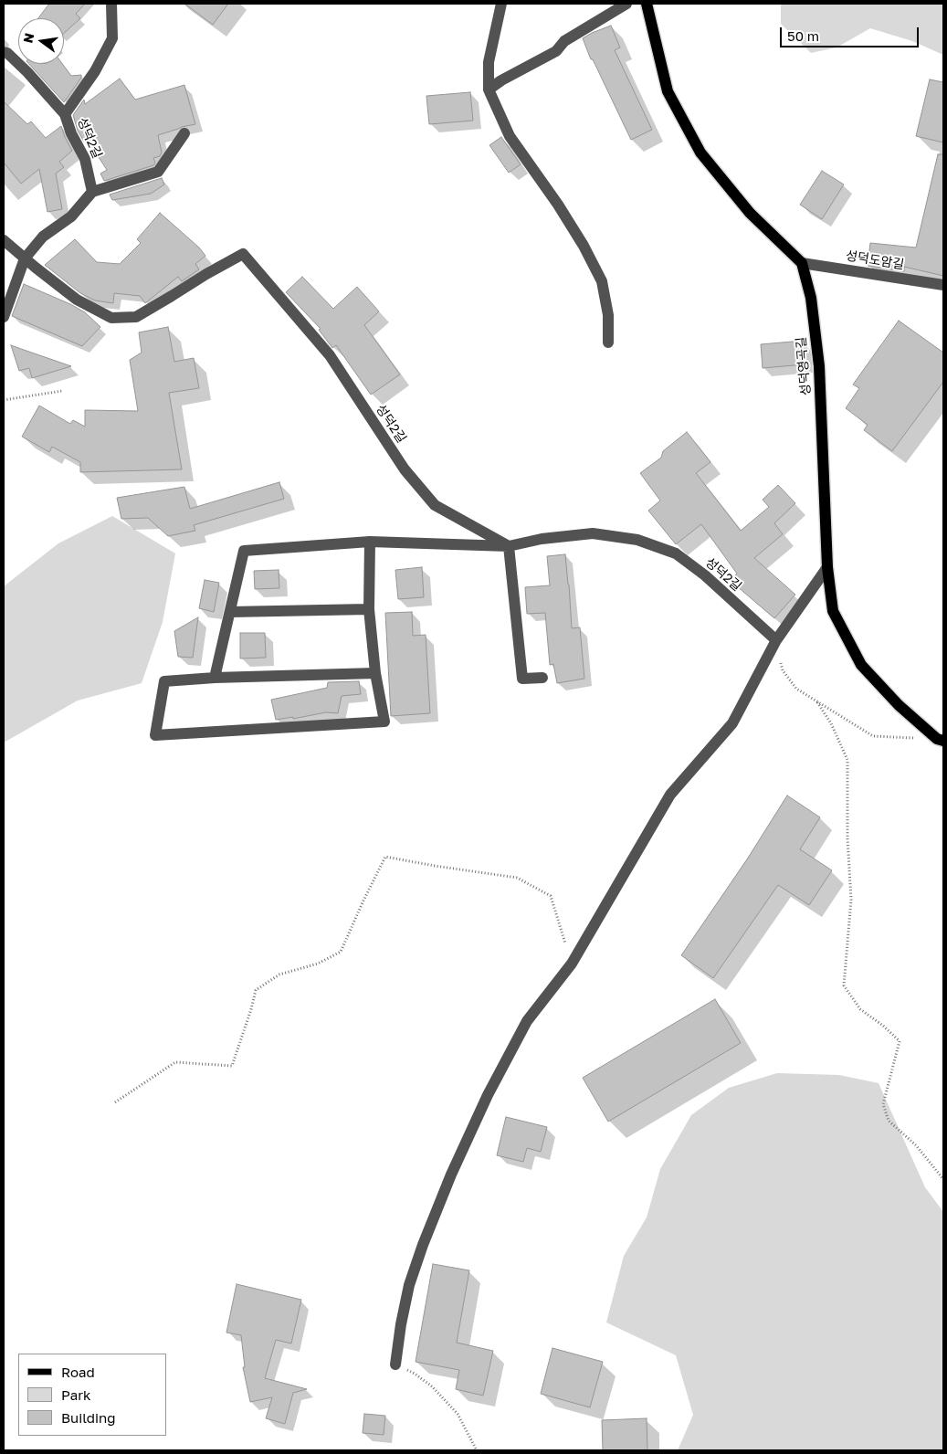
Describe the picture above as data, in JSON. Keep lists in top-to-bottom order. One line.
{"streets":{"main road":["성덕영곡길"],"street":["성덕2길","성덕도암길"]},"crossings":[["성덕도암길","성덕영곡길"]],"legend":["Road","Park","Building"],"scale_bar":"50 m","north":"left"}
